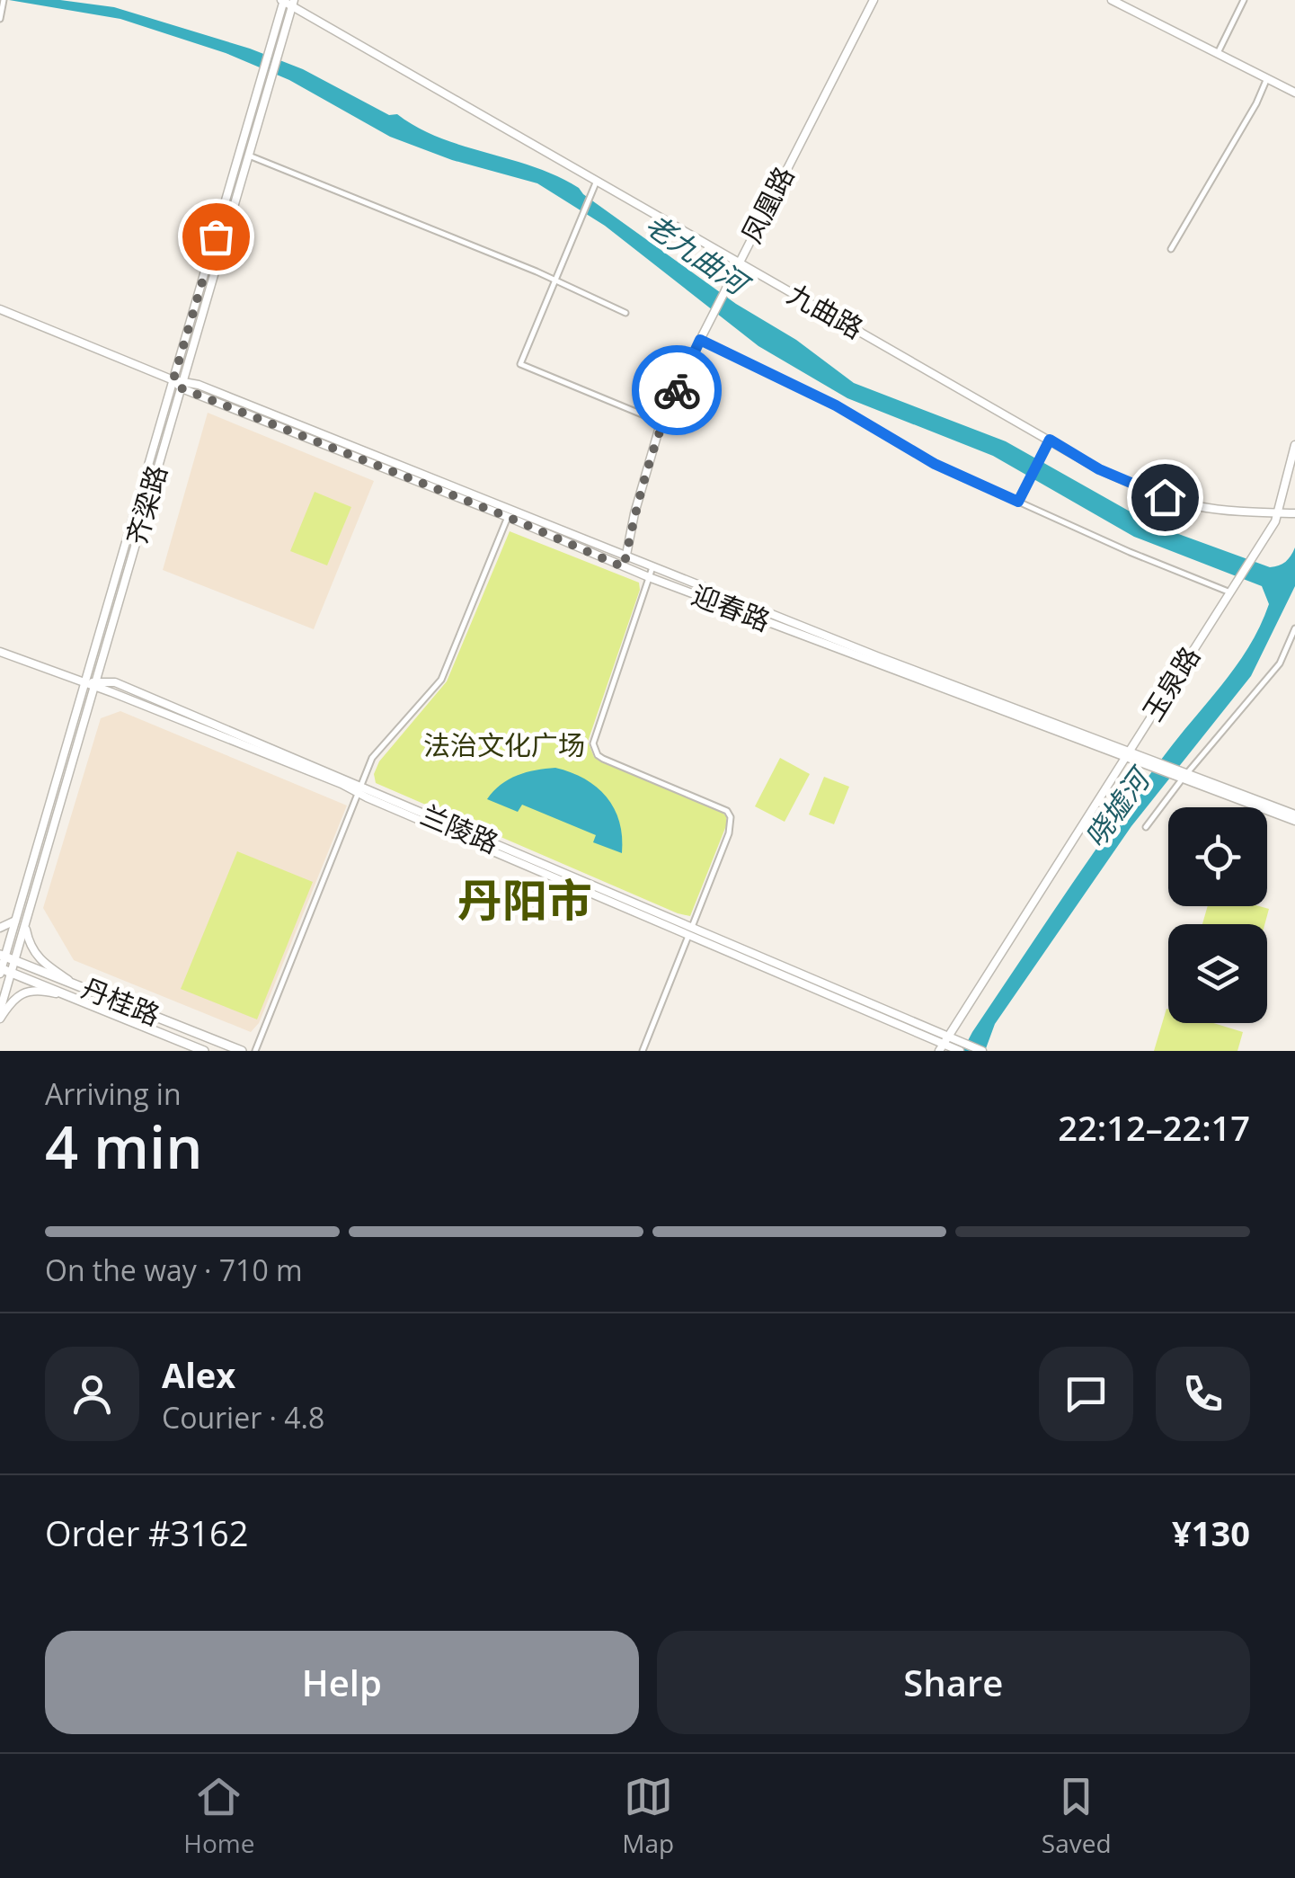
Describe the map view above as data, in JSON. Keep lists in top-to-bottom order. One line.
{"streets":{"main road":["丹桂路"],"street":["凤凰路","九曲路","齐梁路","迎春路","玉泉路","兰陵路"]},"crossings":[["凤凰路","九曲路"],["凤凰路","迎春路"],["九曲路","齐梁路"],["九曲路","玉泉路"],["齐梁路","迎春路"],["齐梁路","兰陵路"],["齐梁路","丹桂路"],["迎春路","玉泉路"],["玉泉路","兰陵路"]],"districts":["丹阳市"],"water":["老九曲河","哓墟河"],"parks":["法治文化广场"],"page":{"heading":["4 min","Arriving in","22:12–22:17"],"panel":["Alex","Courier · 4.8","Order #3162","¥130"],"bar":"On the way · 710 m","buttons":["Help","Share"],"tabs":["Home","Map","Saved"]}}
